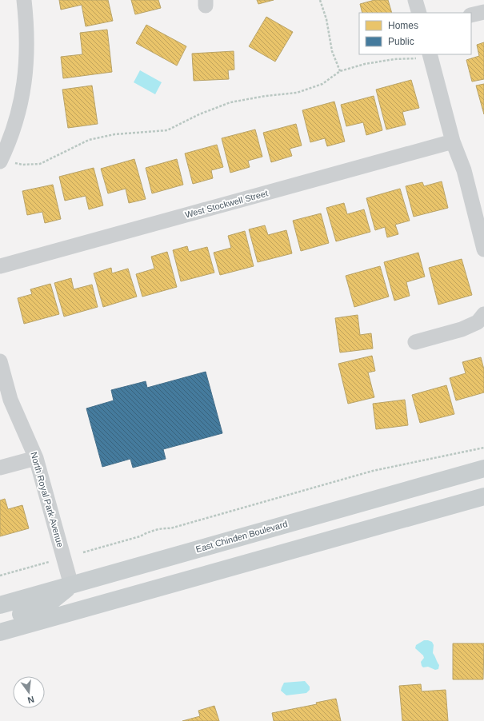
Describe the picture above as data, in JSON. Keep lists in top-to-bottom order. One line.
{"streets":{"main road":["East Chinden Boulevard"],"street":["West Stockwell Street","North Royal Park Avenue"]},"crossings":[["North Royal Park Avenue","East Chinden Boulevard"]],"legend":["Homes","Public"],"north":"bottom"}
